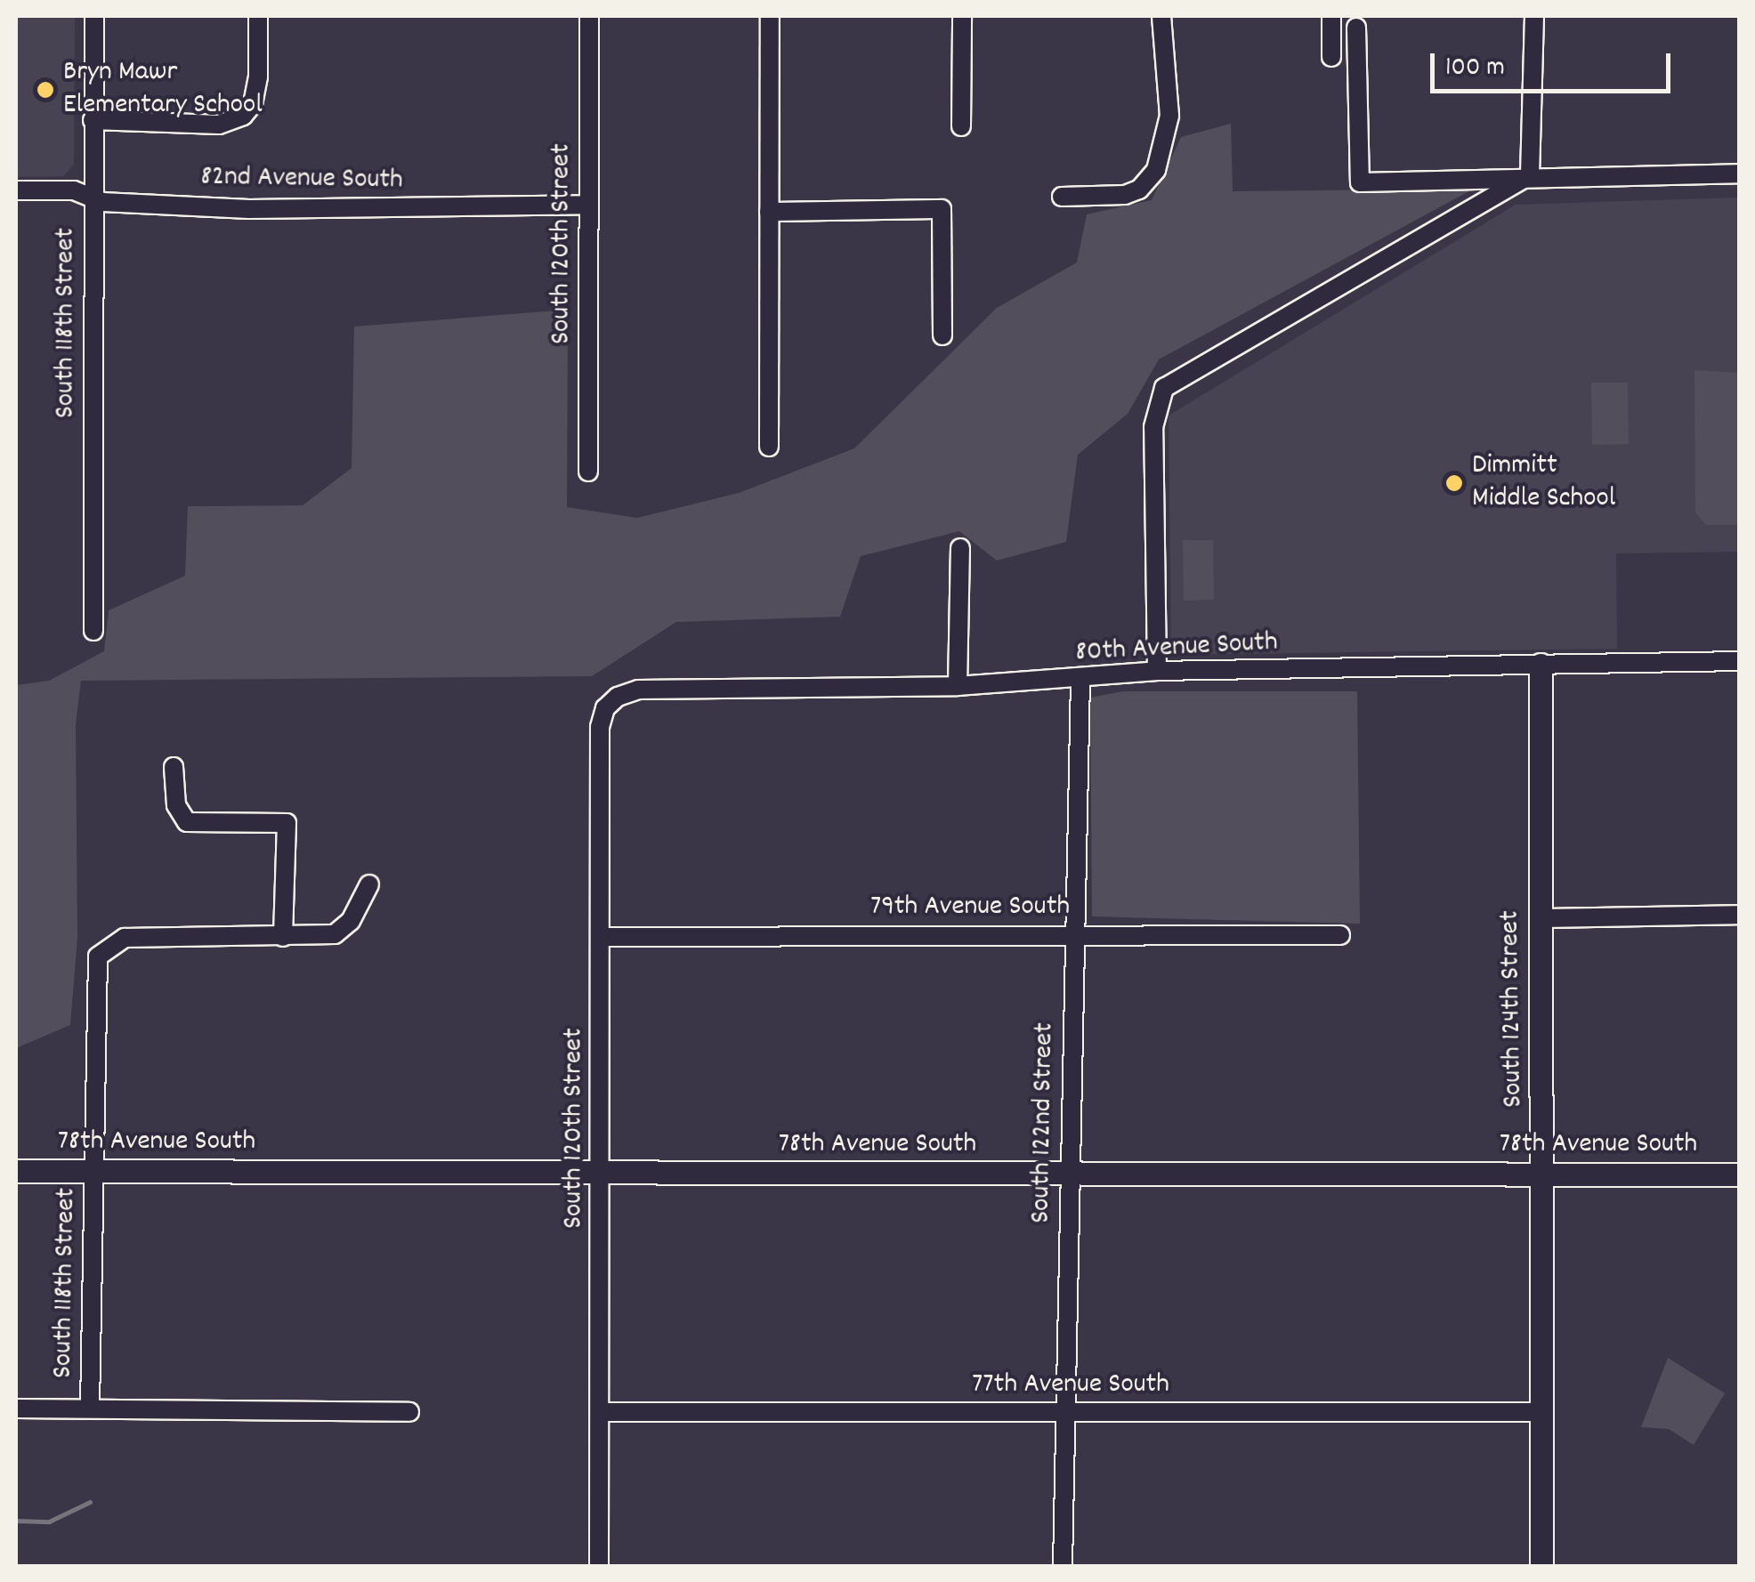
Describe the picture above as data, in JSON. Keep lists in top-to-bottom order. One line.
{"streets":{"street":["82nd Avenue South","South 120th Street","South 118th Street","80th Avenue South","79th Avenue South","South 124th Street","South 122nd Street","78th Avenue South","77th Avenue South"]},"crossings":[["82nd Avenue South","South 120th Street"],["82nd Avenue South","South 118th Street"],["South 120th Street","80th Avenue South"],["South 120th Street","79th Avenue South"],["South 120th Street","78th Avenue South"],["South 120th Street","77th Avenue South"],["South 118th Street","78th Avenue South"],["80th Avenue South","South 124th Street"],["80th Avenue South","South 122nd Street"],["79th Avenue South","South 122nd Street"],["South 124th Street","78th Avenue South"],["South 124th Street","77th Avenue South"],["South 122nd Street","78th Avenue South"],["South 122nd Street","77th Avenue South"]],"places":["Bryn Mawr Elementary School","Dimmitt Middle School"],"scale_bar":"100 m"}
